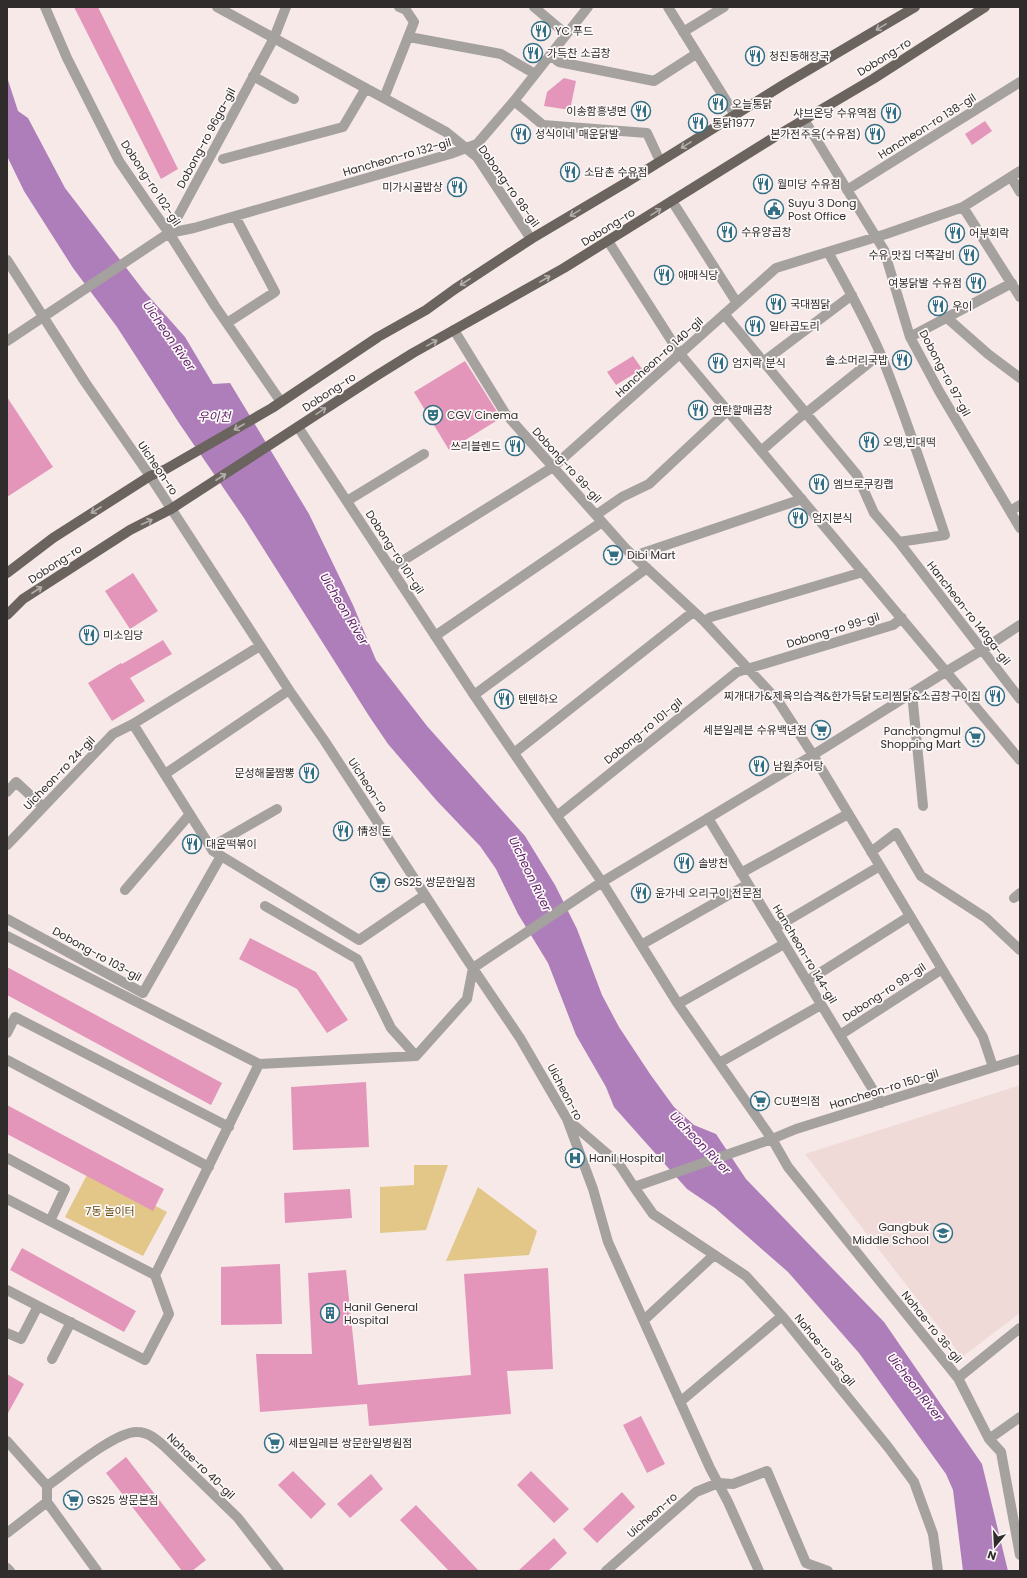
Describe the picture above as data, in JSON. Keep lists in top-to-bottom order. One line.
{"streets":{"main road":["Dobong-ro"],"street":["Hancheon-ro 138-gil","Dobong-ro 96ga-gil","Hancheon-ro 132-gil","Dobong-ro 102-gil","Dobong-ro 98-gil","Hancheon-ro 140-gil","Dobong-ro 97-gil","Dobong-ro 99-gil","Uicheon-ro","Dobong-ro 101-gil","Hancheon-ro 140ga-gil","Uicheon-ro 24-gil","Dobong-ro 103-gil","Hancheon-ro 144-gil","Hancheon-ro 150-gil","Nohae-ro 36-gil","Nohae-ro 38-gil","Nohae-ro 40-gil"]},"crossings":[["Dobong-ro","Dobong-ro 102-gil"],["Dobong-ro","Dobong-ro 98-gil"],["Dobong-ro","Dobong-ro 97-gil"],["Dobong-ro","Dobong-ro 99-gil"],["Dobong-ro","Uicheon-ro"],["Dobong-ro","Dobong-ro 101-gil"],["Hancheon-ro 138-gil","Dobong-ro 97-gil"],["Dobong-ro 96ga-gil","Hancheon-ro 132-gil"],["Dobong-ro 96ga-gil","Dobong-ro 102-gil"],["Dobong-ro 96ga-gil","Dobong-ro 98-gil"],["Hancheon-ro 132-gil","Dobong-ro 102-gil"],["Hancheon-ro 132-gil","Dobong-ro 98-gil"],["Hancheon-ro 140-gil","Dobong-ro 97-gil"],["Hancheon-ro 140-gil","Dobong-ro 99-gil"],["Hancheon-ro 140-gil","Dobong-ro 101-gil"],["Hancheon-ro 140-gil","Hancheon-ro 140ga-gil"],["Dobong-ro 99-gil","Dobong-ro 101-gil"],["Dobong-ro 99-gil","Hancheon-ro 144-gil"],["Dobong-ro 99-gil","Hancheon-ro 150-gil"],["Uicheon-ro","Uicheon-ro 24-gil"],["Dobong-ro 101-gil","Hancheon-ro 150-gil"],["Dobong-ro 101-gil","Nohae-ro 36-gil"],["Hancheon-ro 144-gil","Hancheon-ro 150-gil"],["Hancheon-ro 150-gil","Nohae-ro 36-gil"],["Hancheon-ro 150-gil","Nohae-ro 38-gil"]],"water":["Uicheon River","우이천"],"parks":["7동 놀이터"],"places":{"restaurant":["YC 푸드","가득찬 소곱창","청진동해장국","오늘통닭","이송함흥냉면","샤브온당 수유역점","통닭1977","성식이네 매운닭발","본가전주옥(수유점)","소담촌 수유점","월미당 수유점","미가시골밥상","수유양곱창","어부회락","수유 맛집 더쪽갈비","애매식당","여봉닭발 수유점","국대찜닭","우이","일타곱도리","솔.소머리국밥","엄지락 분식","연탄할매곱창","오뎅,빈대떡","쓰리블렌드","엠브로쿠킹랩","엄지분식","미소임당","찌개대가&제육의습격&한가득닭도리찜닭&소곱창구이집","텐텐하오","남원추어탕","문성해물짬뽕","情정 돈","대운떡볶이","솔방천","윤가네 오리구이 전문점"],"public building":["Suyu 3 Dong Post Office"],"theatre":["CGV Cinema"],"supermarket":["Dibi Mart","세븐일레븐 수유백년점","Panchongmul Shopping Mart","GS25 쌍문한일점","CU편의점","세븐일레븐 쌍문한일병원점","GS25 쌍문본점"],"hospital":["Hanil Hospital"],"school or university":["Gangbuk Middle School"],"building":["Hanil General Hospital"]},"north":"bottom"}
